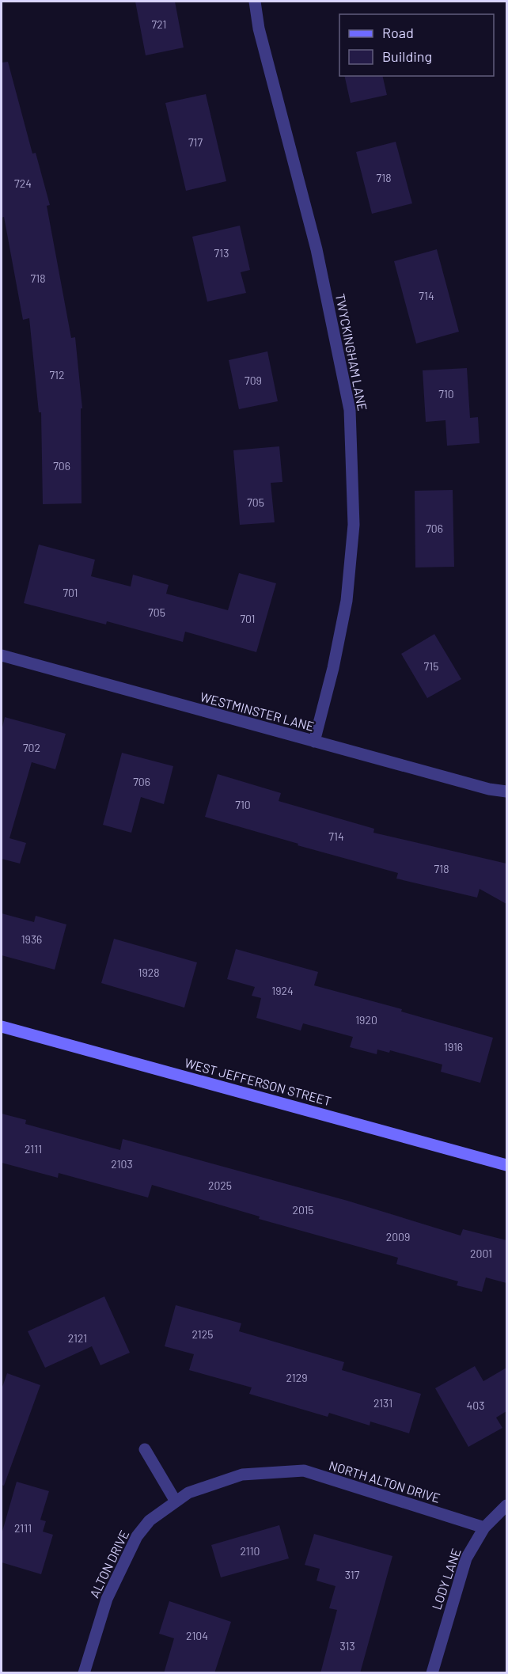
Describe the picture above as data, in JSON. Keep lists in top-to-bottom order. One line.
{"streets":{"street":["TWYCKINGHAM LANE","WESTMINSTER LANE","WEST JEFFERSON STREET","NORTH ALTON DRIVE","ALTON DRIVE","LODY LANE"]},"crossings":[["TWYCKINGHAM LANE","WESTMINSTER LANE"],["NORTH ALTON DRIVE","ALTON DRIVE"],["NORTH ALTON DRIVE","LODY LANE"]],"house_numbers":["721","717","718","724","713","718","714","712","709","710","706","705","706","701","705","701","715","702","706","710","714","718","1936","1928","1924","1920","1916","2111","2103","2025","2015","2009","2001","2125","2121","2129","2131","403","2111","2110","317","2104","313"],"legend":["Road","Building"]}
